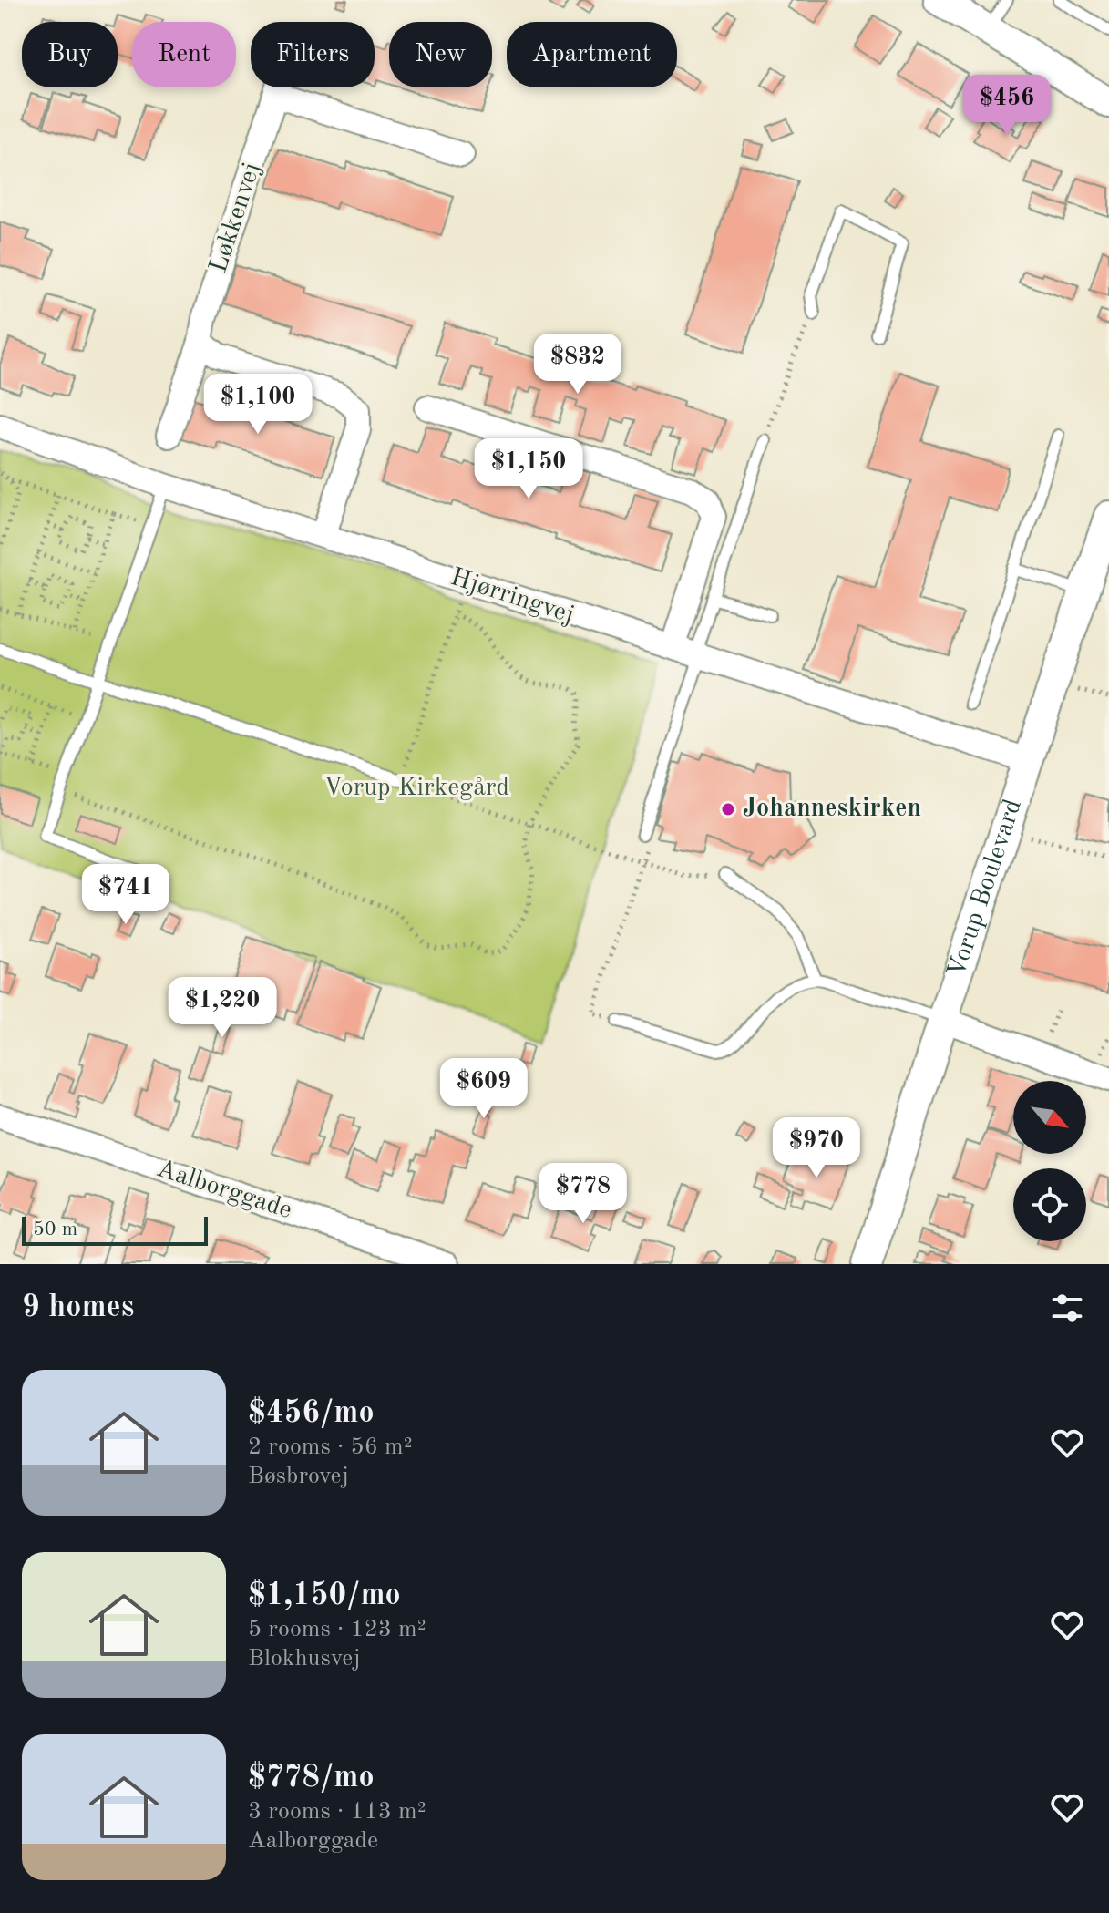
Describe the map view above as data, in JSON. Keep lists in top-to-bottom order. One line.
{"streets":{"street":["Løkkenvej","Hjørringvej","Vorup Boulevard","Aalborggade"]},"crossings":[["Hjørringvej","Vorup Boulevard"]],"parks":["Vorup Kirkegård"],"places":["Johanneskirken"],"scale_bar":"50 m","north":"bottom right","page":{"chip":["Buy","Rent","Filters","New","Apartment"],"price":["$456","$832","$1,100","$1,150","$741","$1,220","$609","$970","$778"],"scale":"50 m","heading":"9 homes","list":[{"name":"$456/mo","note":"2 rooms · 56 m² · Bøsbrovej"},{"name":"$1,150/mo","note":"5 rooms · 123 m² · Blokhusvej"},{"name":"$778/mo","note":"3 rooms · 113 m² · Aalborggade"}]}}
